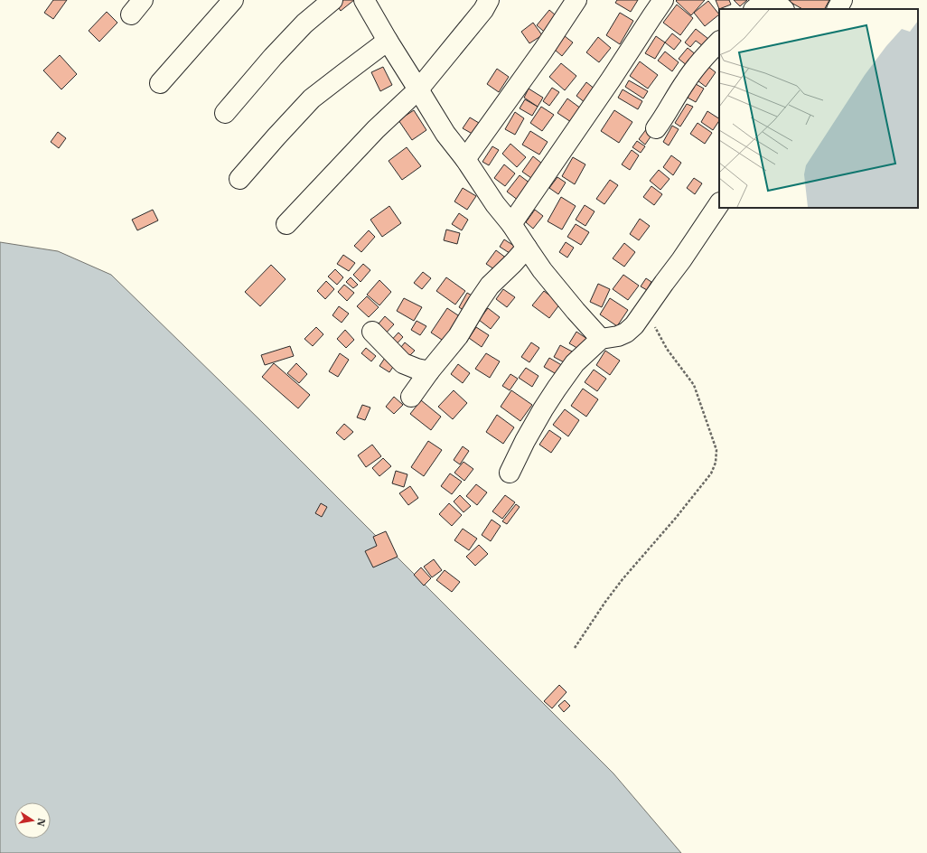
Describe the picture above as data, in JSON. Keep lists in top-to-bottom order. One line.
{"north":"right"}
